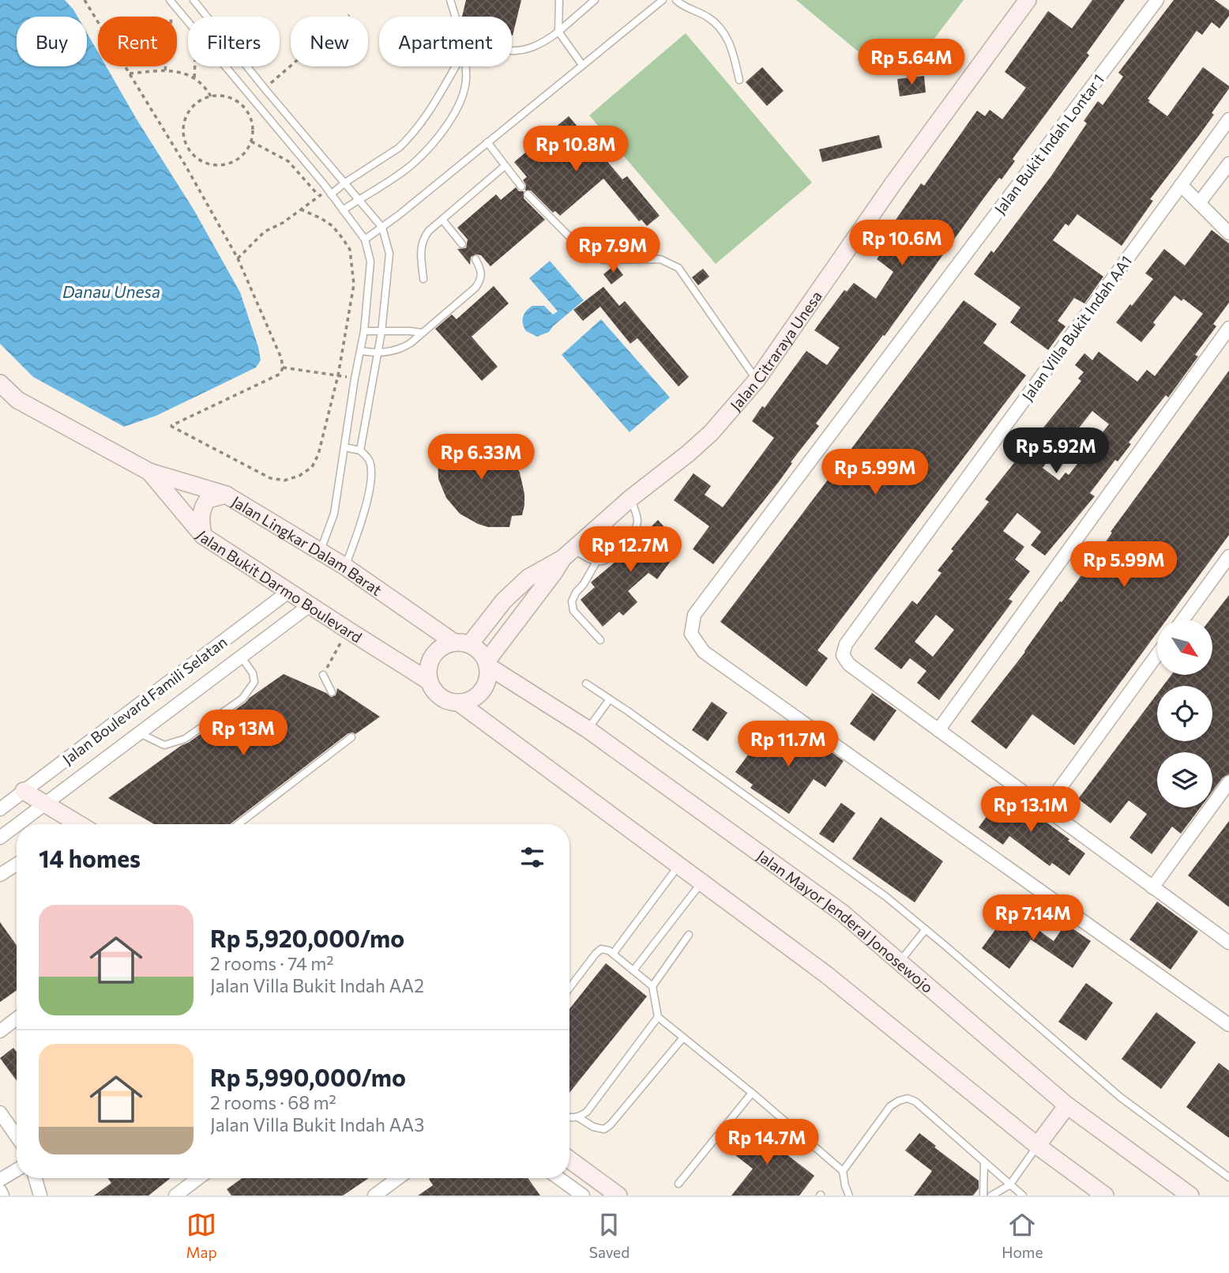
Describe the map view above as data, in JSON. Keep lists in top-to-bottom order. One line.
{"streets":{"main road":["Jalan Citraraya Unesa","Jalan Lingkar Dalam Barat","Jalan Bukit Darmo Boulevard","Jalan Mayor Jenderal Jonosewojo"],"street":["Jalan Bukit Indah Lontar 1","Jalan Villa Bukit Indah AA1","Jalan Boulevard Famili Selatan"]},"crossings":[["Jalan Citraraya Unesa","Jalan Lingkar Dalam Barat"],["Jalan Citraraya Unesa","Jalan Bukit Darmo Boulevard"],["Jalan Citraraya Unesa","Jalan Mayor Jenderal Jonosewojo"],["Jalan Lingkar Dalam Barat","Jalan Bukit Darmo Boulevard"],["Jalan Lingkar Dalam Barat","Jalan Mayor Jenderal Jonosewojo"],["Jalan Bukit Darmo Boulevard","Jalan Boulevard Famili Selatan"]],"water":["Danau Unesa"],"north":"bottom right","page":{"chip":["Buy","Rent","Filters","New","Apartment"],"price":["Rp 5.64M","Rp 10.8M","Rp 10.6M","Rp 7.9M","Rp 5.92M","Rp 6.33M","Rp 5.99M","Rp 12.7M","Rp 5.99M","Rp 13M","Rp 11.7M","Rp 13.1M","Rp 7.14M","Rp 14.7M"],"heading":"14 homes","list":[{"name":"Rp 5,920,000/mo","note":"2 rooms · 74 m² · Jalan Villa Bukit Indah AA2"},{"name":"Rp 5,990,000/mo","note":"2 rooms · 68 m² · Jalan Villa Bukit Indah AA3"}],"tabs":["Map","Saved","Home"]}}
